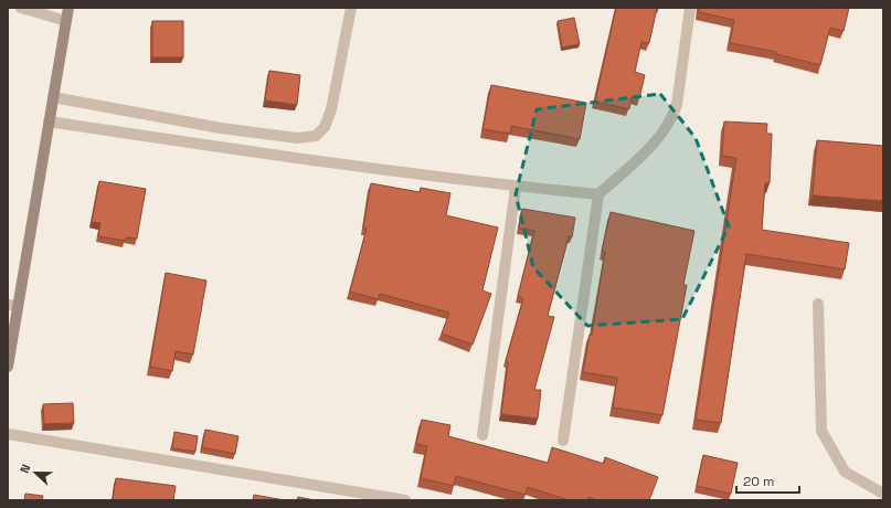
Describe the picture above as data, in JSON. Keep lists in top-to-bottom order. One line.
{"scale_bar":"20 m","north":"left"}
